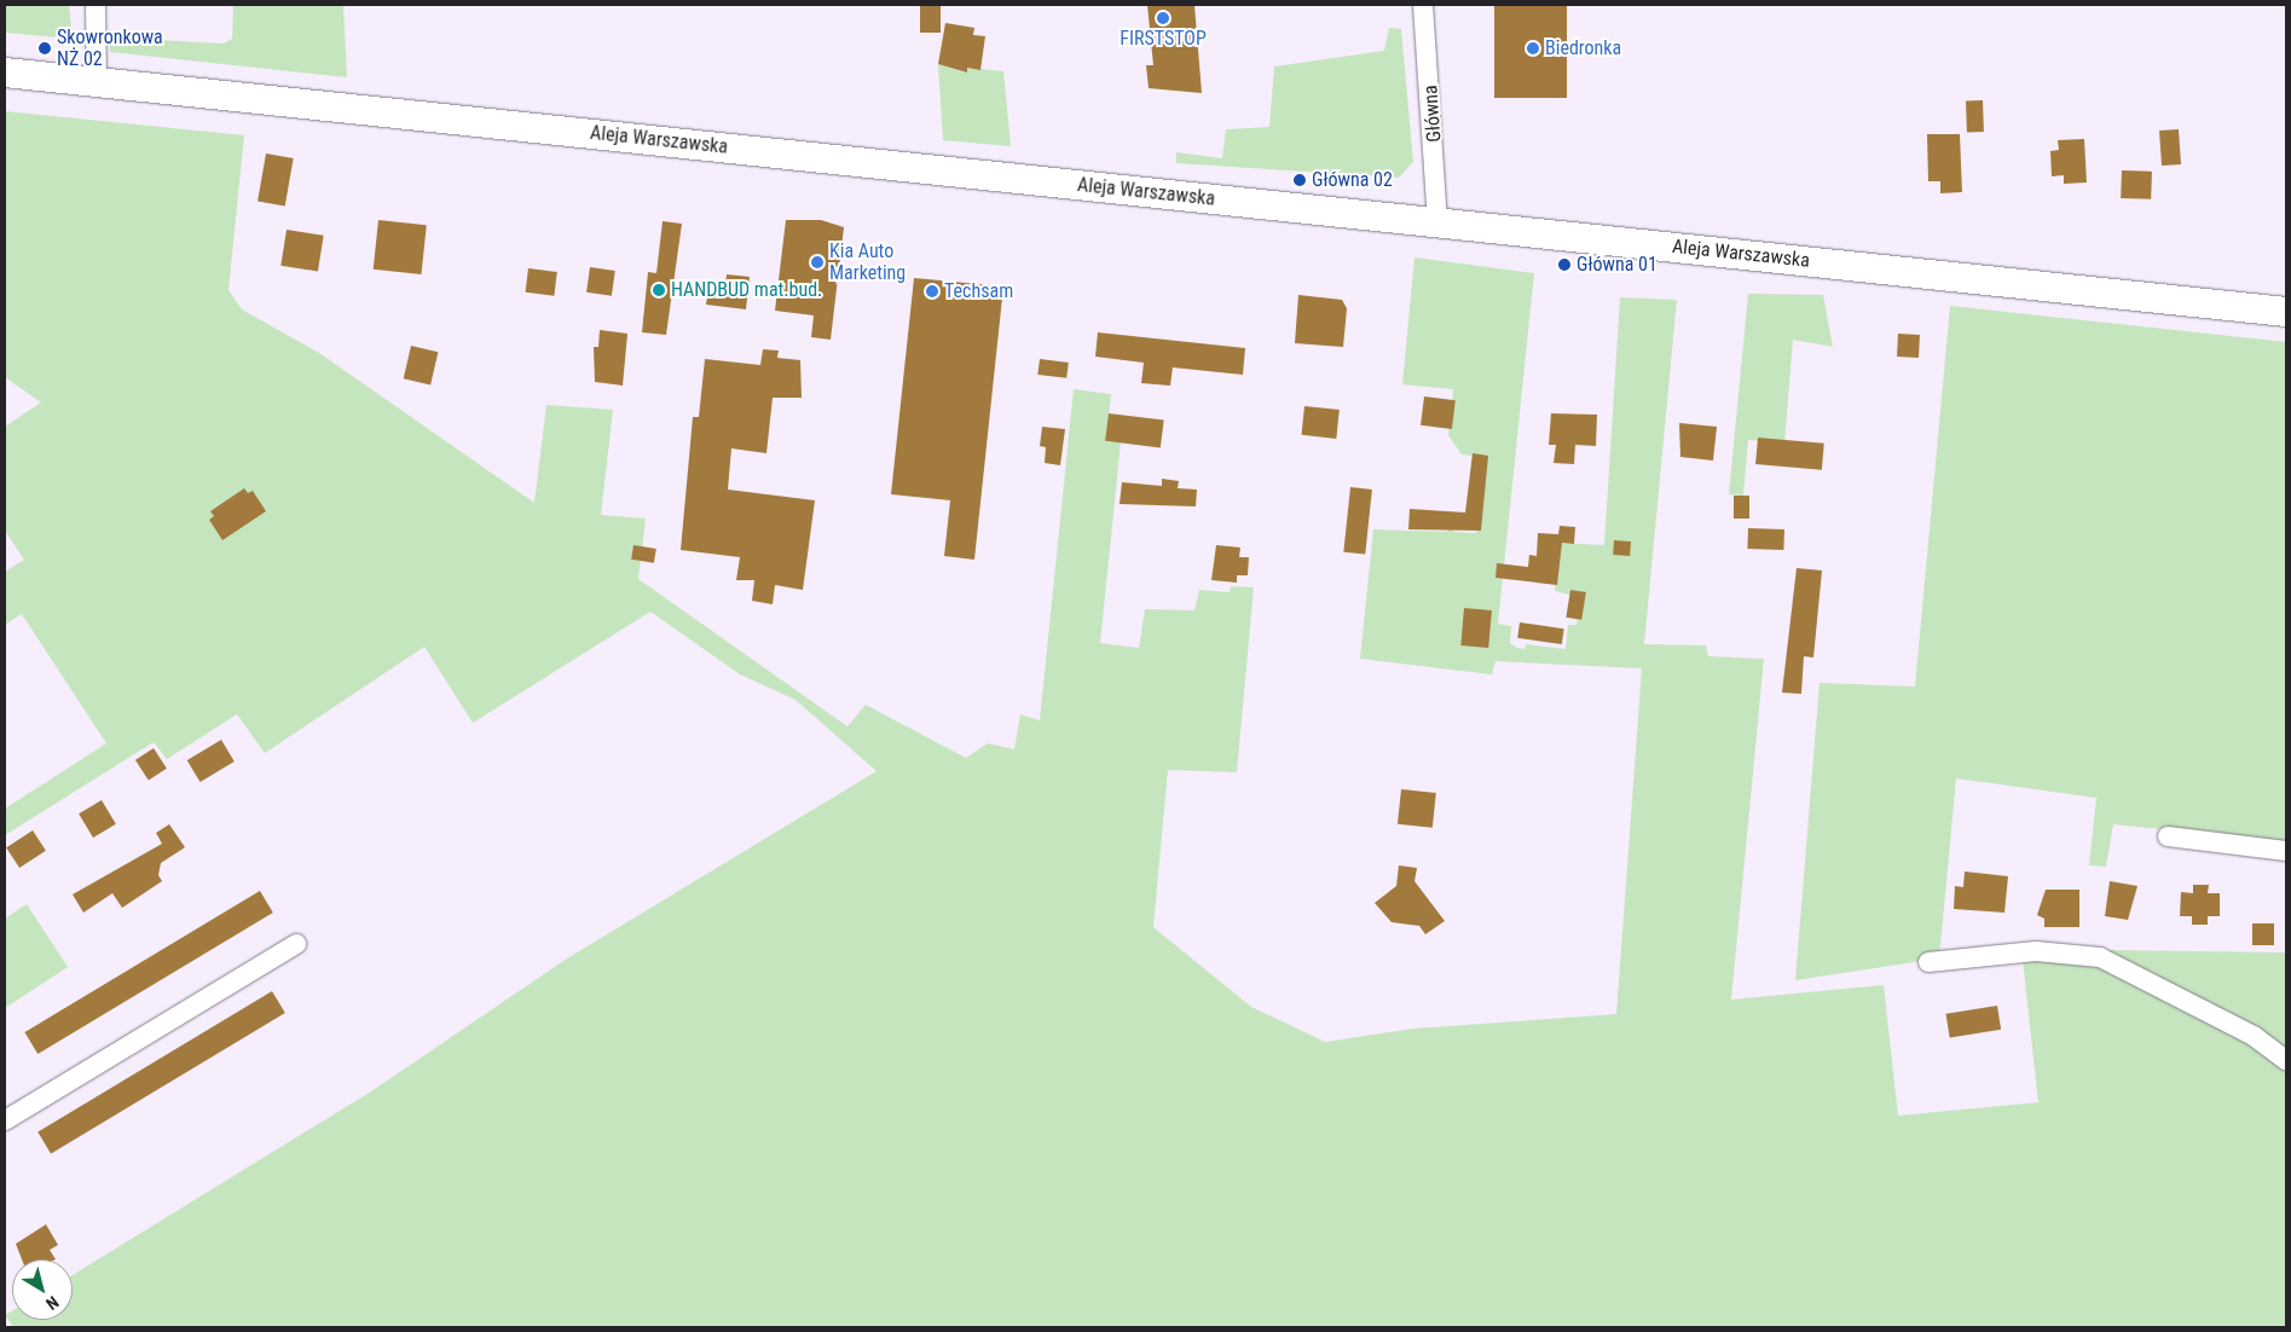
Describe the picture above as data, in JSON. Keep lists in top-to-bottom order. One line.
{"streets":{"street":["Główna","Aleja Warszawska"]},"crossings":[["Główna","Aleja Warszawska"]],"places":["FIRSTSTOP","Skowronkowa NŻ 02","Biedronka","Główna 02","Kia Auto Marketing","Główna 01","HANDBUD mat.bud.","Techsam"],"north":"bottom right"}
